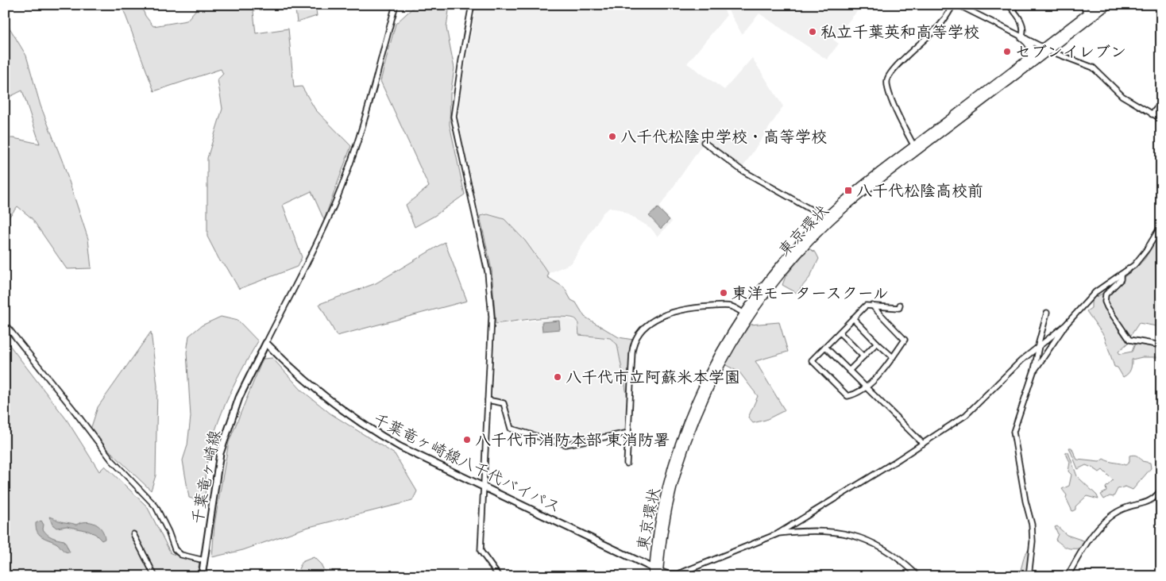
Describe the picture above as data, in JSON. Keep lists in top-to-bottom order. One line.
{"streets":{"highway":["東京環状"],"main road":["千葉竜ヶ崎線八千代バイパス","千葉竜ヶ崎線"]},"crossings":[["東京環状","千葉竜ヶ崎線八千代バイパス"],["千葉竜ヶ崎線八千代バイパス","千葉竜ヶ崎線"]],"places":{"other":["私立千葉英和高等学校","セブンイレブン","八千代松陰中学校・高等学校","東洋モータースクール","八千代市立阿蘇米本学園","八千代市消防本部 東消防署"],"transit":["八千代松陰高校前"]}}
